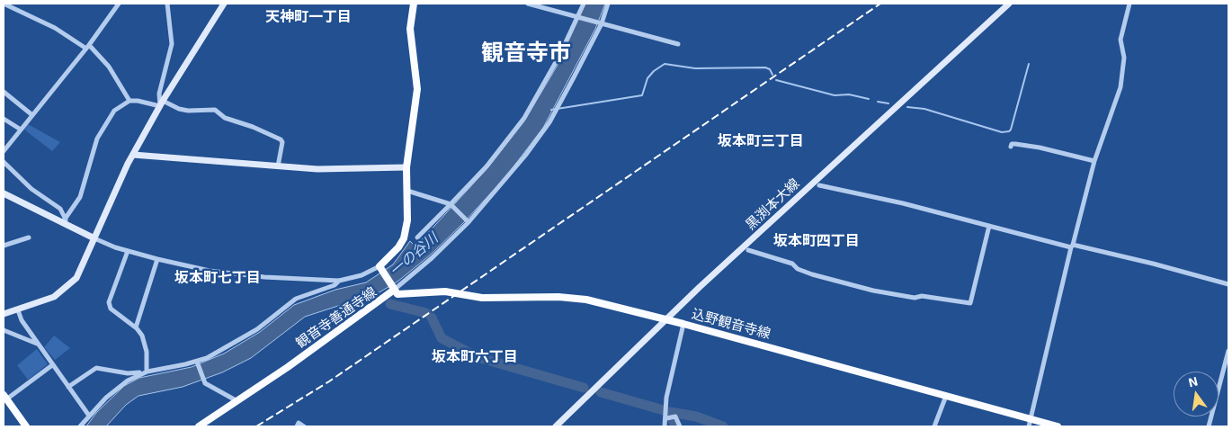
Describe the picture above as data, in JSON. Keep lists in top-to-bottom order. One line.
{"streets":{"main road":["観音寺善通寺線","込野観音寺線"],"street":["黒渕本大線"]},"crossings":[["黒渕本大線","込野観音寺線"],["観音寺善通寺線","込野観音寺線"]],"districts":["天神町一丁目","観音寺市","坂本町三丁目","坂本町四丁目","坂本町七丁目","坂本町六丁目"],"water":["一の谷川"],"north":"top"}
